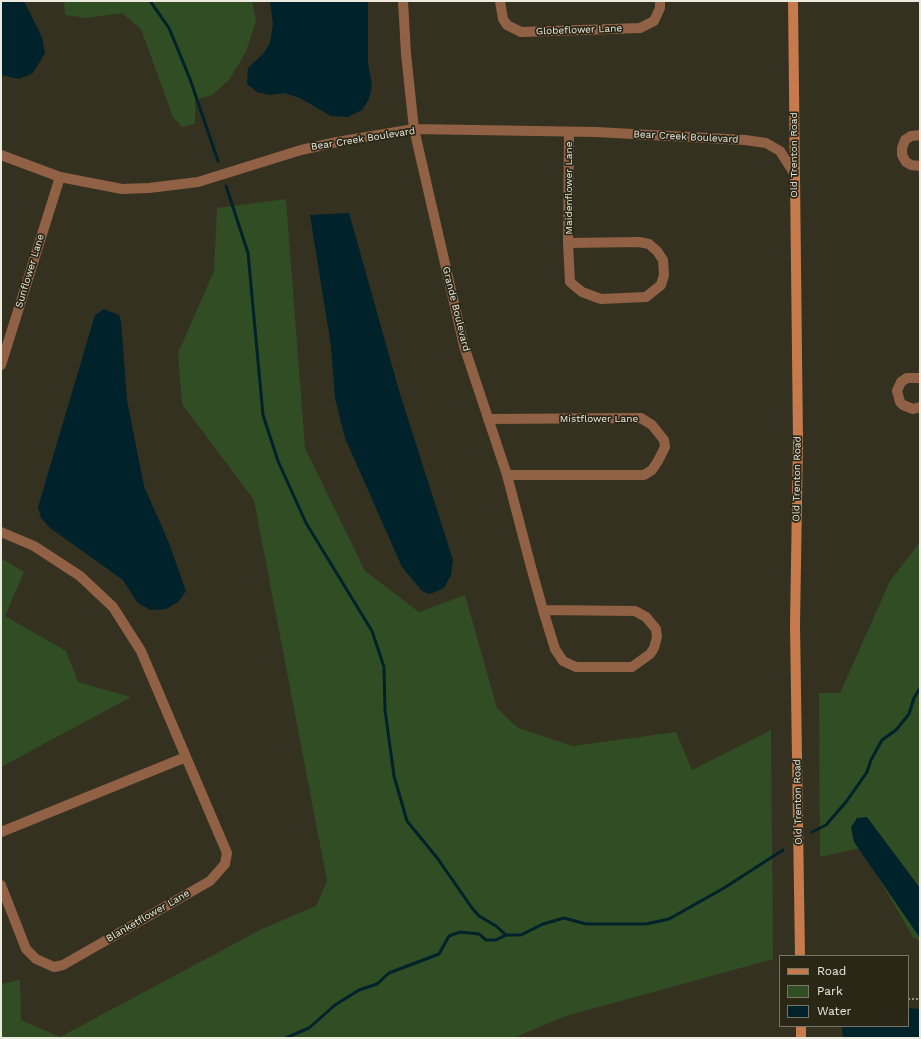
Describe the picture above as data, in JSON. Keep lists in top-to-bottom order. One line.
{"streets":{"main road":["Old Trenton Road"],"street":["Globeflower Lane","Bear Creek Boulevard","Maidenflower Lane","Sunflower Lane","Grande Boulevard","Mistflower Lane","Blanketflower Lane"]},"crossings":[["Bear Creek Boulevard","Old Trenton Road"],["Bear Creek Boulevard","Maidenflower Lane"],["Bear Creek Boulevard","Sunflower Lane"],["Bear Creek Boulevard","Grande Boulevard"],["Grande Boulevard","Mistflower Lane"]],"legend":["Road","Park","Water"]}
